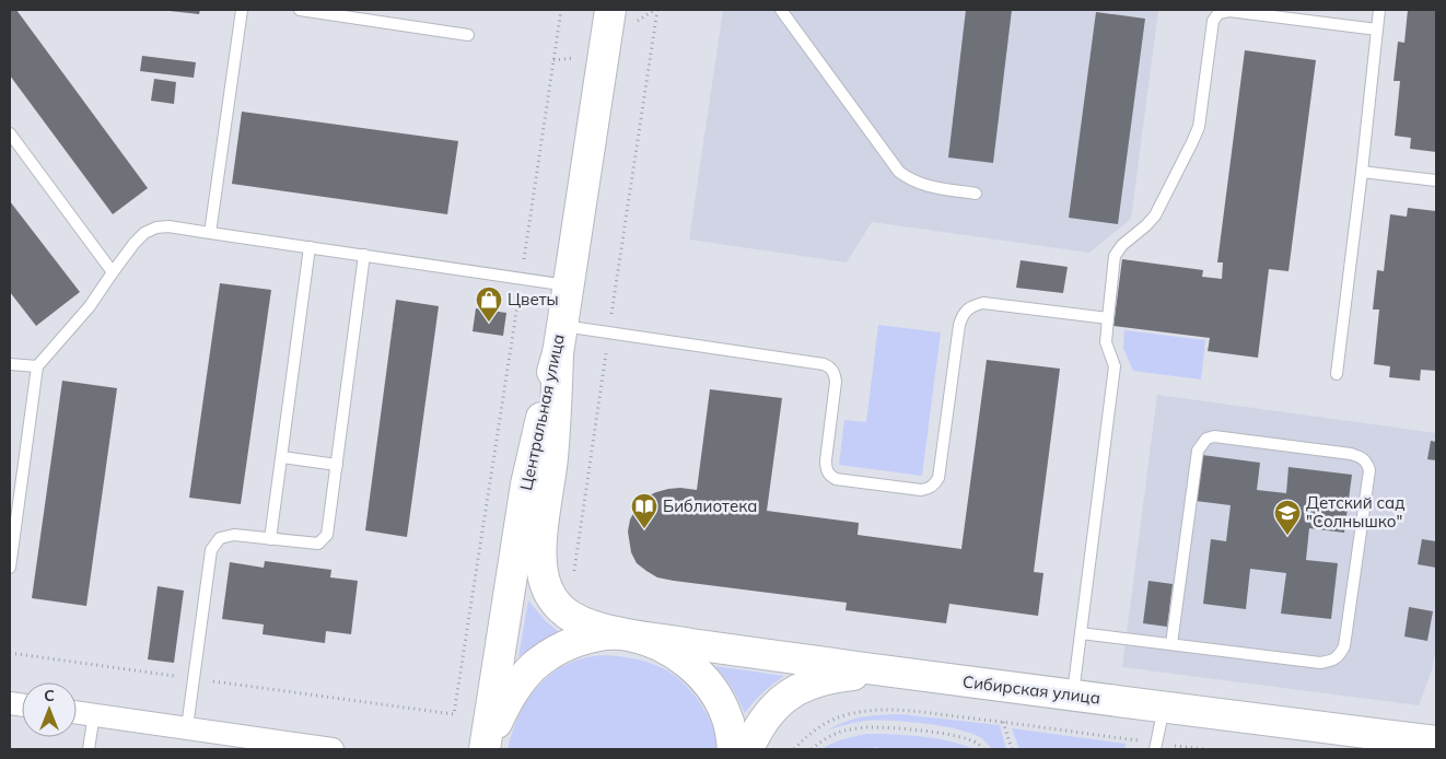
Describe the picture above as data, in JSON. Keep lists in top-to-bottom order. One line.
{"streets":{"street":["Центральная улица","Сибирская улица"]},"places":{"shop":["Цветы"],"library":["Библиотека"],"school or university":["Детский сад \"Солнышко\""]},"north":"top"}
